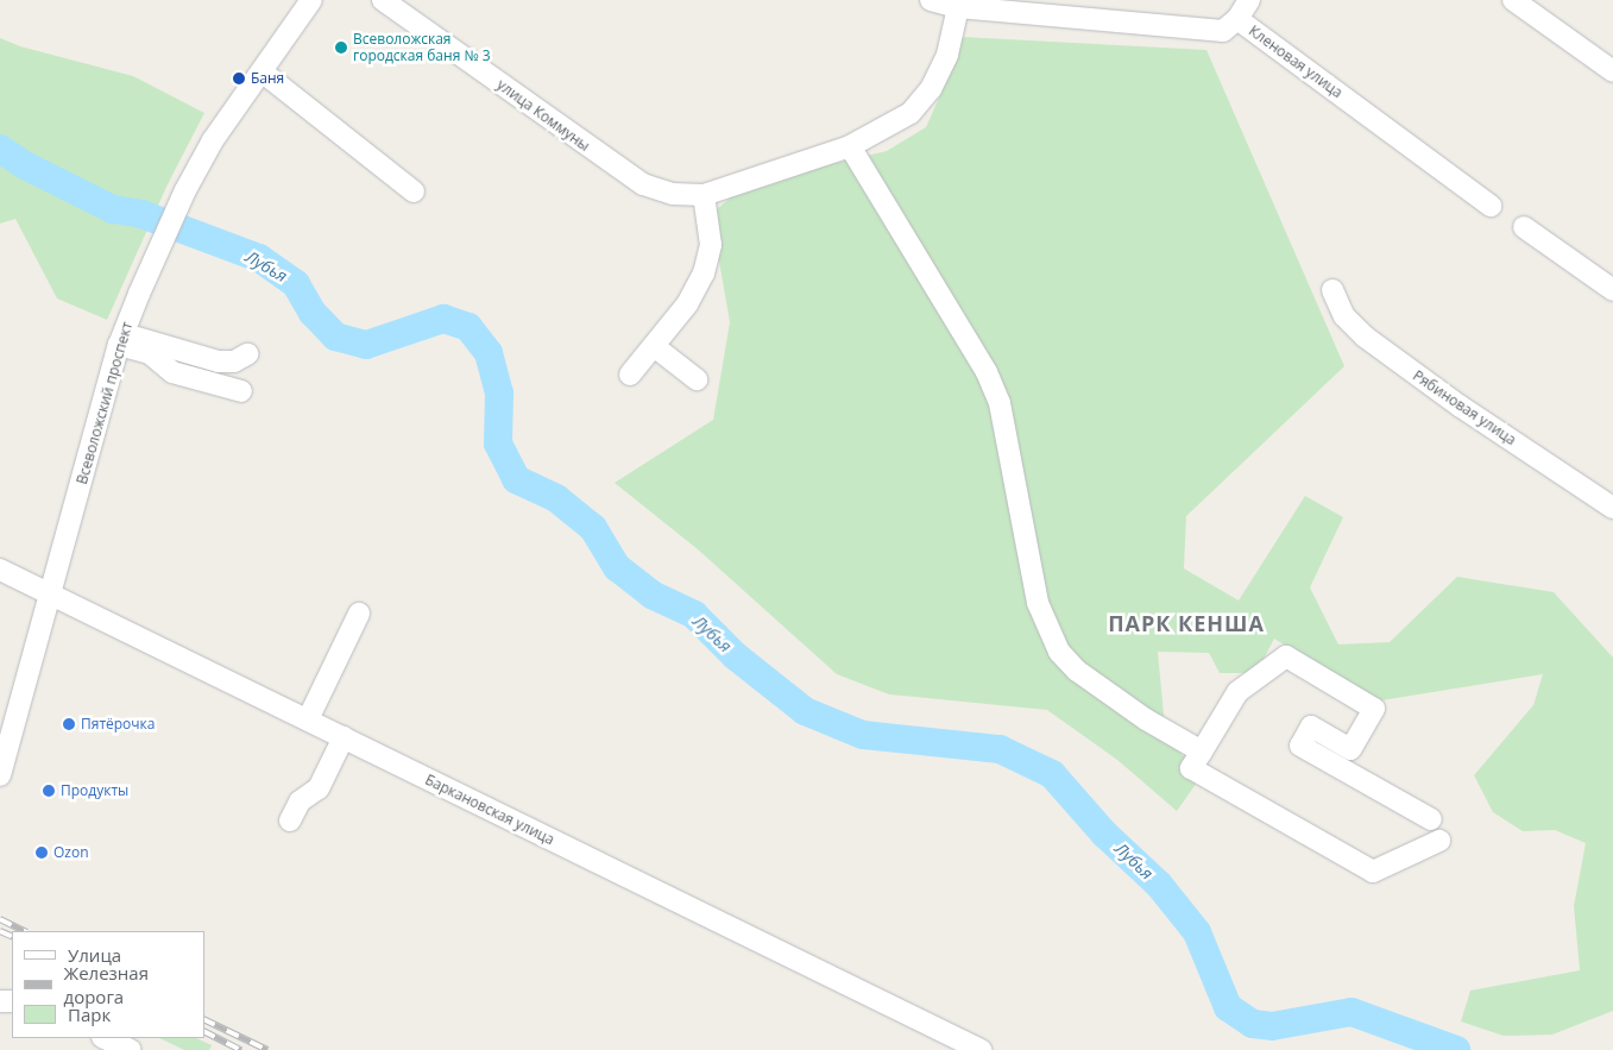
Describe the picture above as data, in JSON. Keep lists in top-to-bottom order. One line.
{"streets":{"street":["Кленовая улица","улица Коммуны","Всеволожский проспект","Рябиновая улица","Баркановская улица"]},"crossings":[["Всеволожский проспект","Баркановская улица"]],"districts":["ПАРК КЕНША"],"water":["Лубья"],"places":["Всеволожская городская баня № 3","Баня","Пятёрочка","Продукты","Ozon"],"legend":["Улица","Железная дорога","Парк"]}
